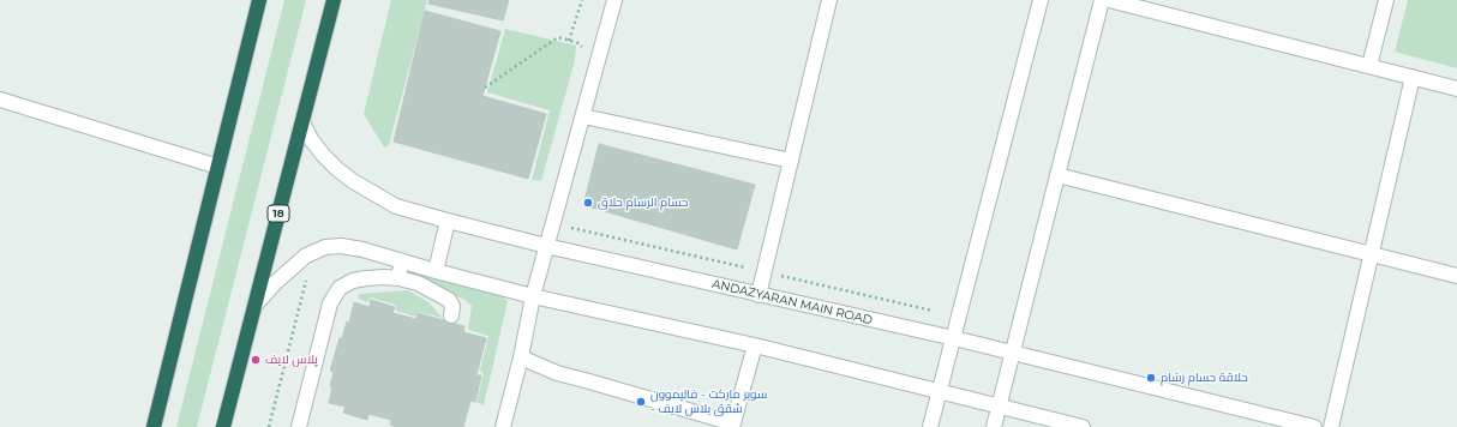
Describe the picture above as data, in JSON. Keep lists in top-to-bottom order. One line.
{"streets":{"highway":["18"],"street":["ANDAZYARAN MAIN ROAD"]},"crossings":[["18","ANDAZYARAN MAIN ROAD"]],"places":["حسام الرسام حلاق","پلاس لایف","حلاقة حسام رسّام","سوبر ماركت - فاليموون - شقق بلاس لايف"]}
